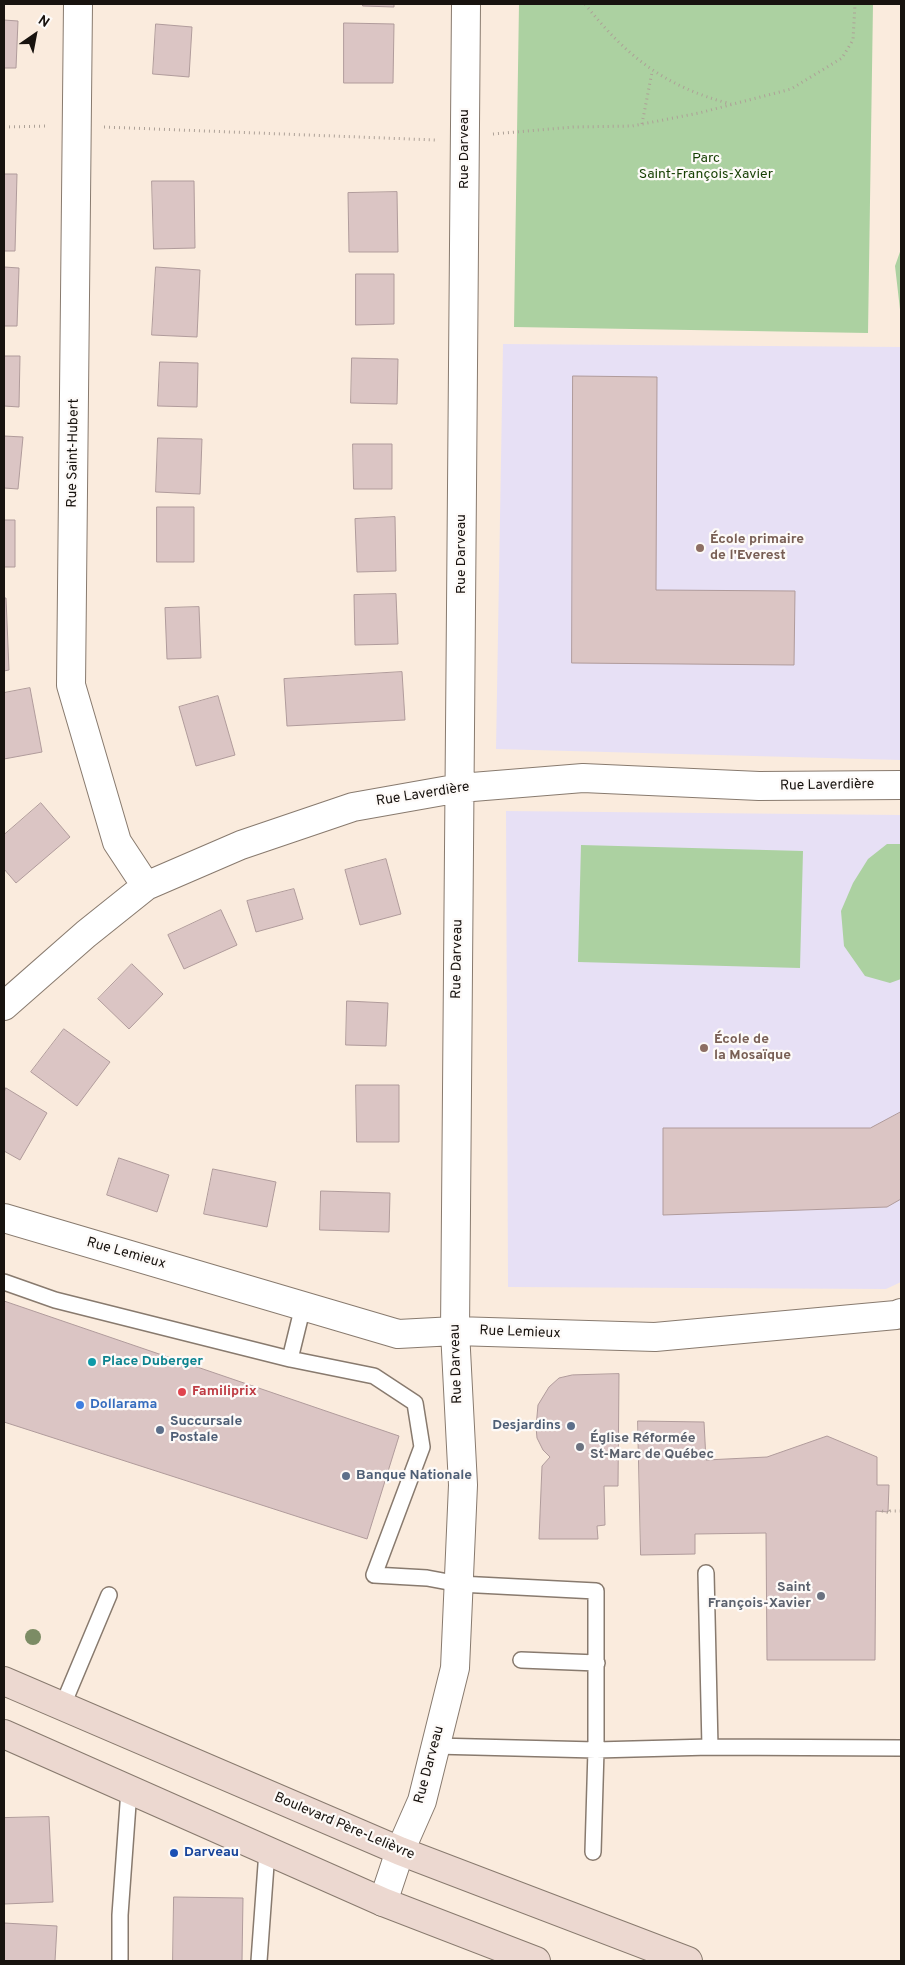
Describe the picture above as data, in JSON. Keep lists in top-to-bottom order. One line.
{"streets":{"main road":["Boulevard Père-Lelièvre"],"street":["Rue Darveau","Rue Saint-Hubert","Rue Laverdière","Rue Lemieux"]},"crossings":[["Rue Darveau","Rue Laverdière"],["Rue Darveau","Rue Lemieux"],["Rue Darveau","Boulevard Père-Lelièvre"],["Rue Saint-Hubert","Rue Laverdière"]],"parks":["Parc Saint-François-Xavier"],"places":["École primaire de l'Everest","École de la Mosaïque","Place Duberger","Familiprix","Dollarama","Desjardins","Succursale Postale","Église Réformée St-Marc de Québec","Banque Nationale","Saint François-Xavier","Darveau"],"north":"top right"}
